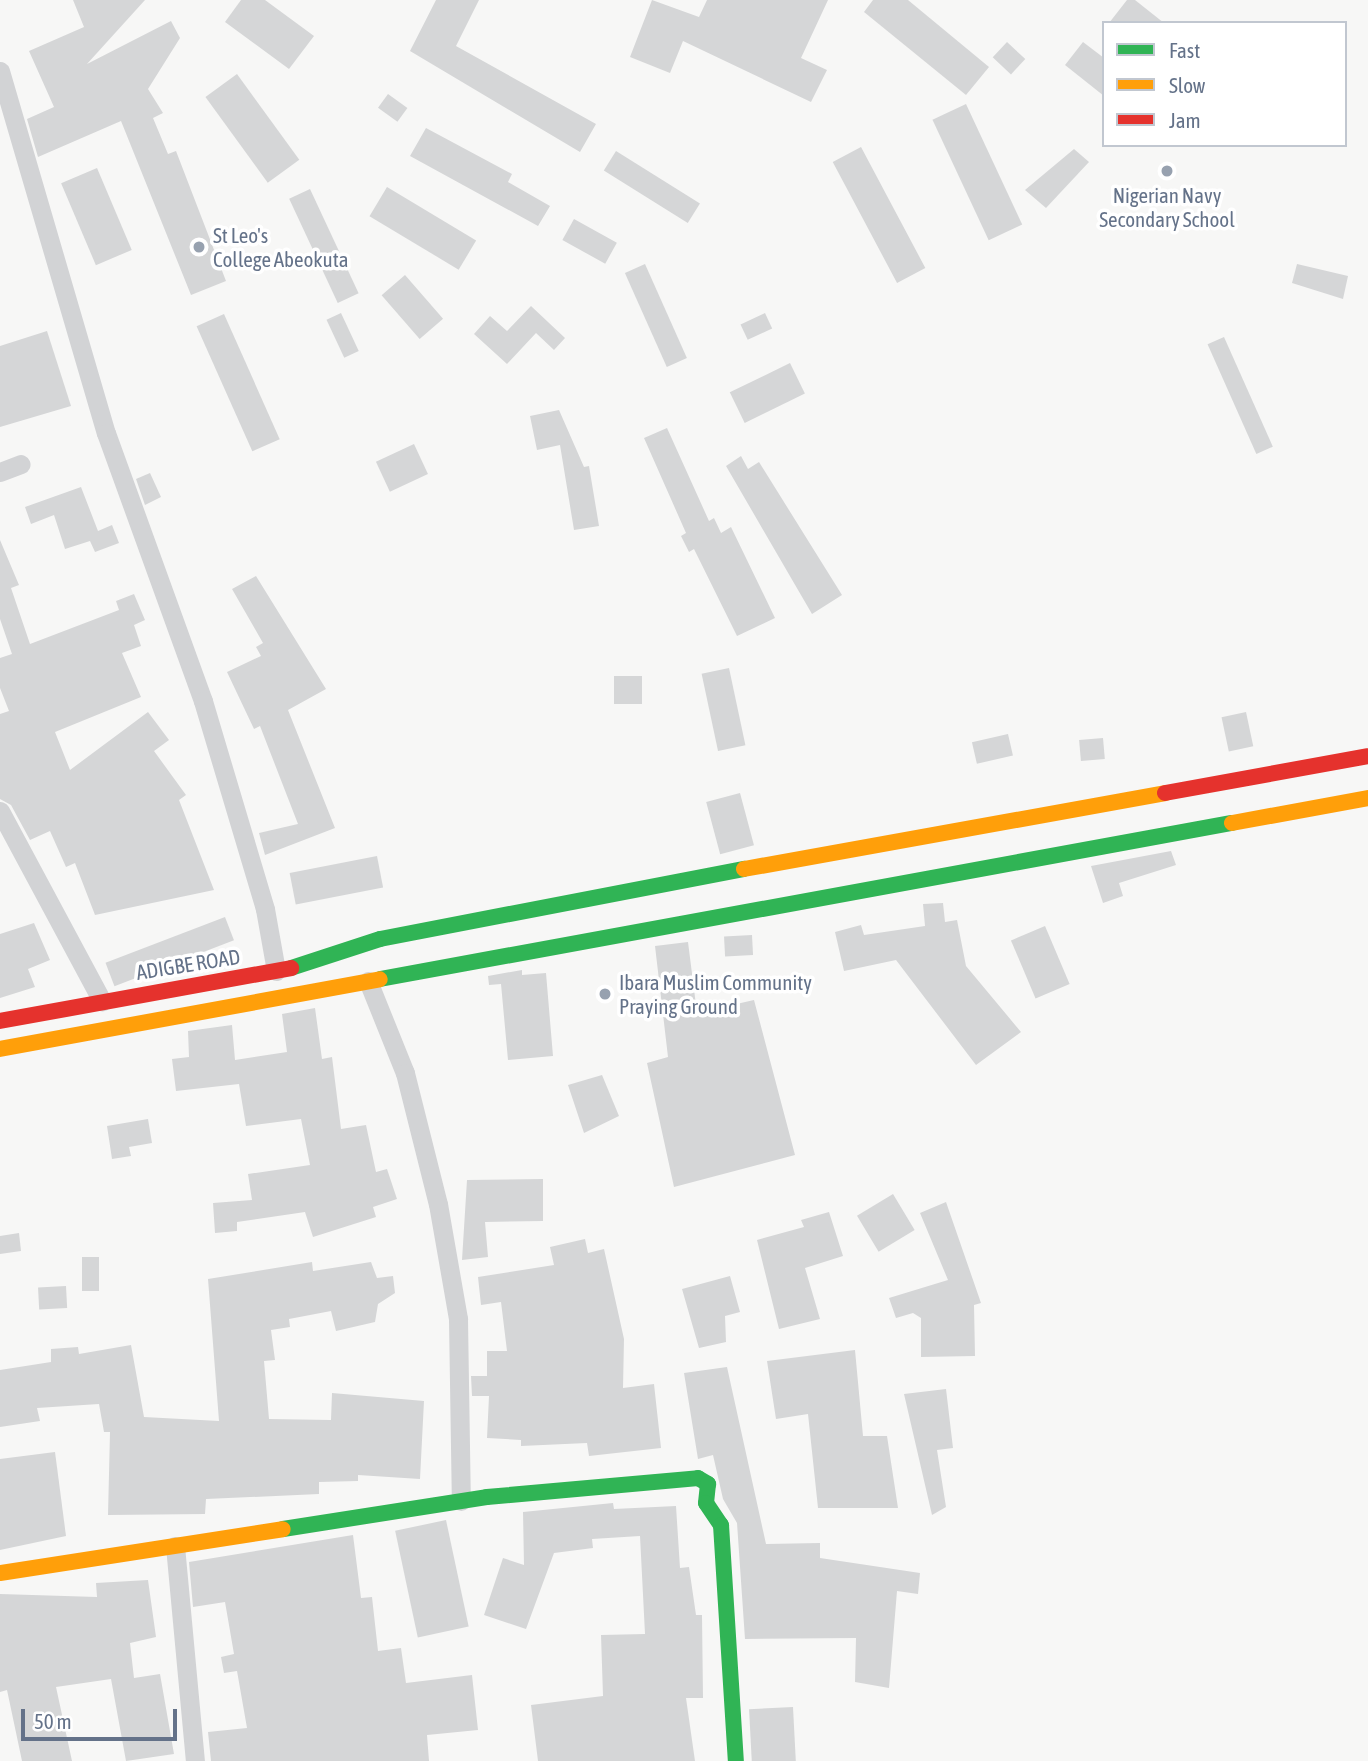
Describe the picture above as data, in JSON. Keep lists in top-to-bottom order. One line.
{"streets":{"main road":["ADIGBE ROAD"]},"places":["Nigerian Navy Secondary School","St Leo's College Abeokuta","Ibara Muslim Community Praying Ground"],"legend":["Fast","Slow","Jam"],"scale_bar":"50 m"}
